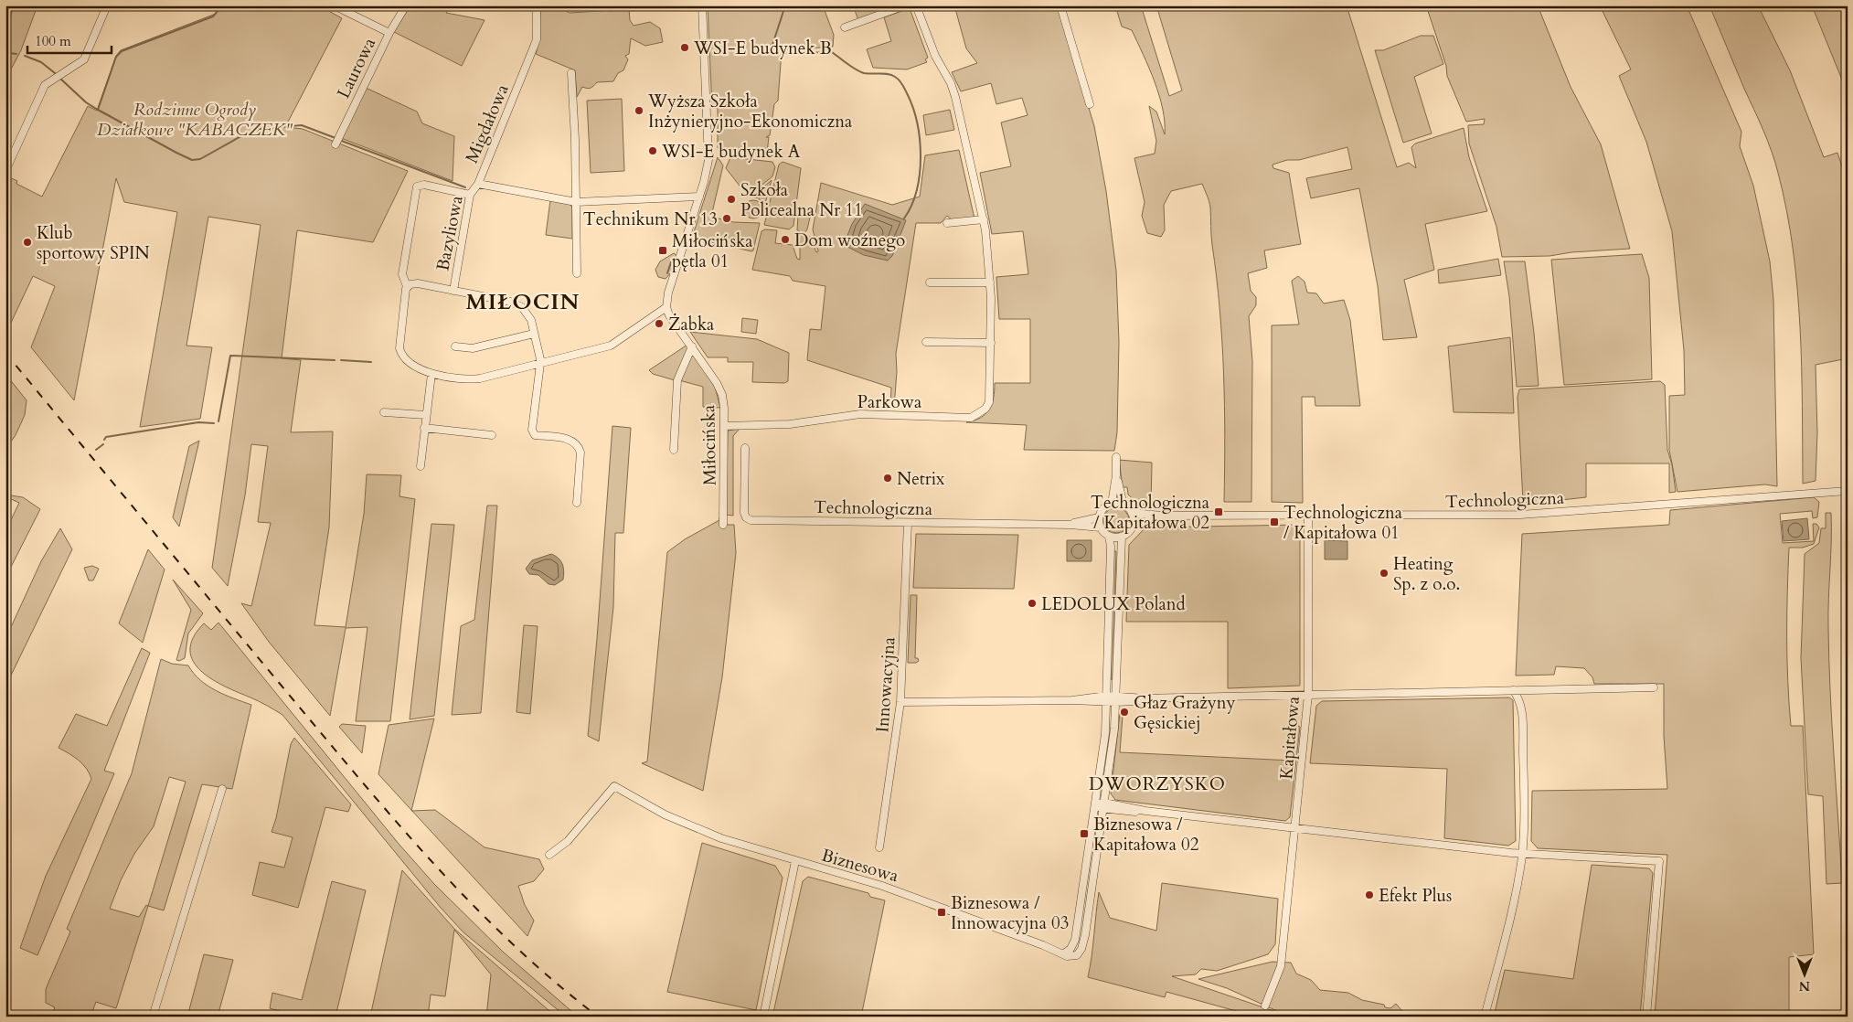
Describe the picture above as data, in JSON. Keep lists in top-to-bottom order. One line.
{"streets":{"street":["Laurowa","Migdałowa","Bazyliowa","Parkowa","Miłocińska","Technologiczna","Innowacyjna","Kapitałowa","Biznesowa"]},"crossings":[["Migdałowa","Bazyliowa"],["Parkowa","Miłocińska"],["Technologiczna","Innowacyjna"],["Technologiczna","Kapitałowa"]],"districts":["MIŁOCIN","DWORZYSKO"],"parks":["Rodzinne Ogrody Działkowe \"KABACZEK\""],"places":{"other":["WSI-E budynek B","Wyższa Szkoła Inżynieryjno-Ekonomiczna","WSI-E budynek A","Szkoła Policealna Nr 11","Technikum Nr 13","Dom woźnego","Klub sportowy SPIN","Żabka","Netrix","Heating Sp. z o.o.","LEDOLUX Poland","Głaz Grażyny Gęsickiej","Efekt Plus"],"transit":["Miłocińska pętla 01","Technologiczna / Kapitałowa 02","Technologiczna / Kapitałowa 01","Biznesowa / Kapitałowa 02","Biznesowa / Innowacyjna 03"]},"scale_bar":"100 m","north":"bottom"}
